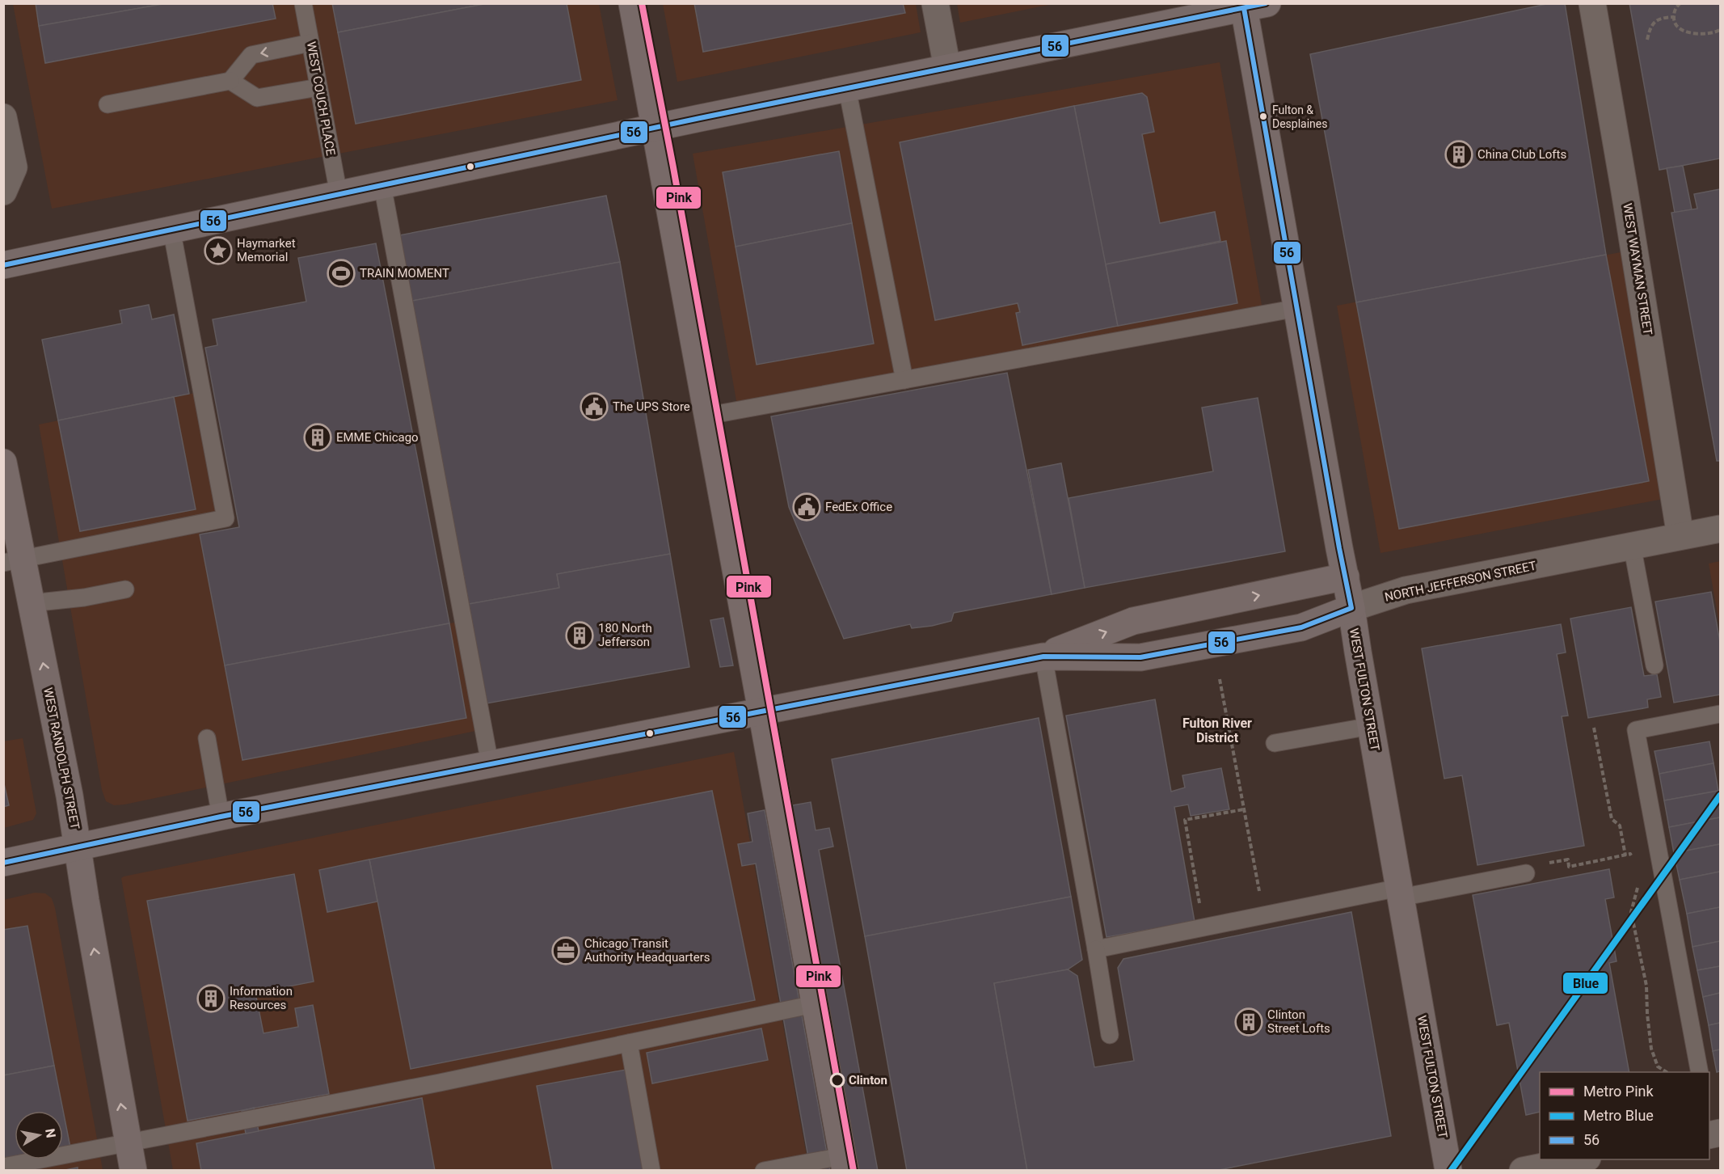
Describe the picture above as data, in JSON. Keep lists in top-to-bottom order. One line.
{"streets":{"main road":["NORTH JEFFERSON STREET","WEST FULTON STREET","WEST RANDOLPH STREET"],"street":["WEST WAYMAN STREET"],"lane":["WEST COUCH PLACE"]},"crossings":[["WEST WAYMAN STREET","NORTH JEFFERSON STREET"],["NORTH JEFFERSON STREET","WEST FULTON STREET"],["NORTH JEFFERSON STREET","WEST RANDOLPH STREET"]],"one_way":["WEST RANDOLPH STREET"],"districts":["Fulton River District"],"places":{"other":["Fulton & Desplaines","Clinton"],"building":["China Club Lofts","EMME Chicago","180 North Jefferson","Information Resources","Clinton Street Lofts"],"place":["Haymarket Memorial"],"sports":["TRAIN MOMENT"],"public building":["The UPS Store","FedEx Office"],"office":["Chicago Transit Authority Headquarters"]},"lines":["metro line Pink","transit line 56","metro line Blue"],"legend":["Metro Pink","Metro Blue","56"],"north":"right"}
